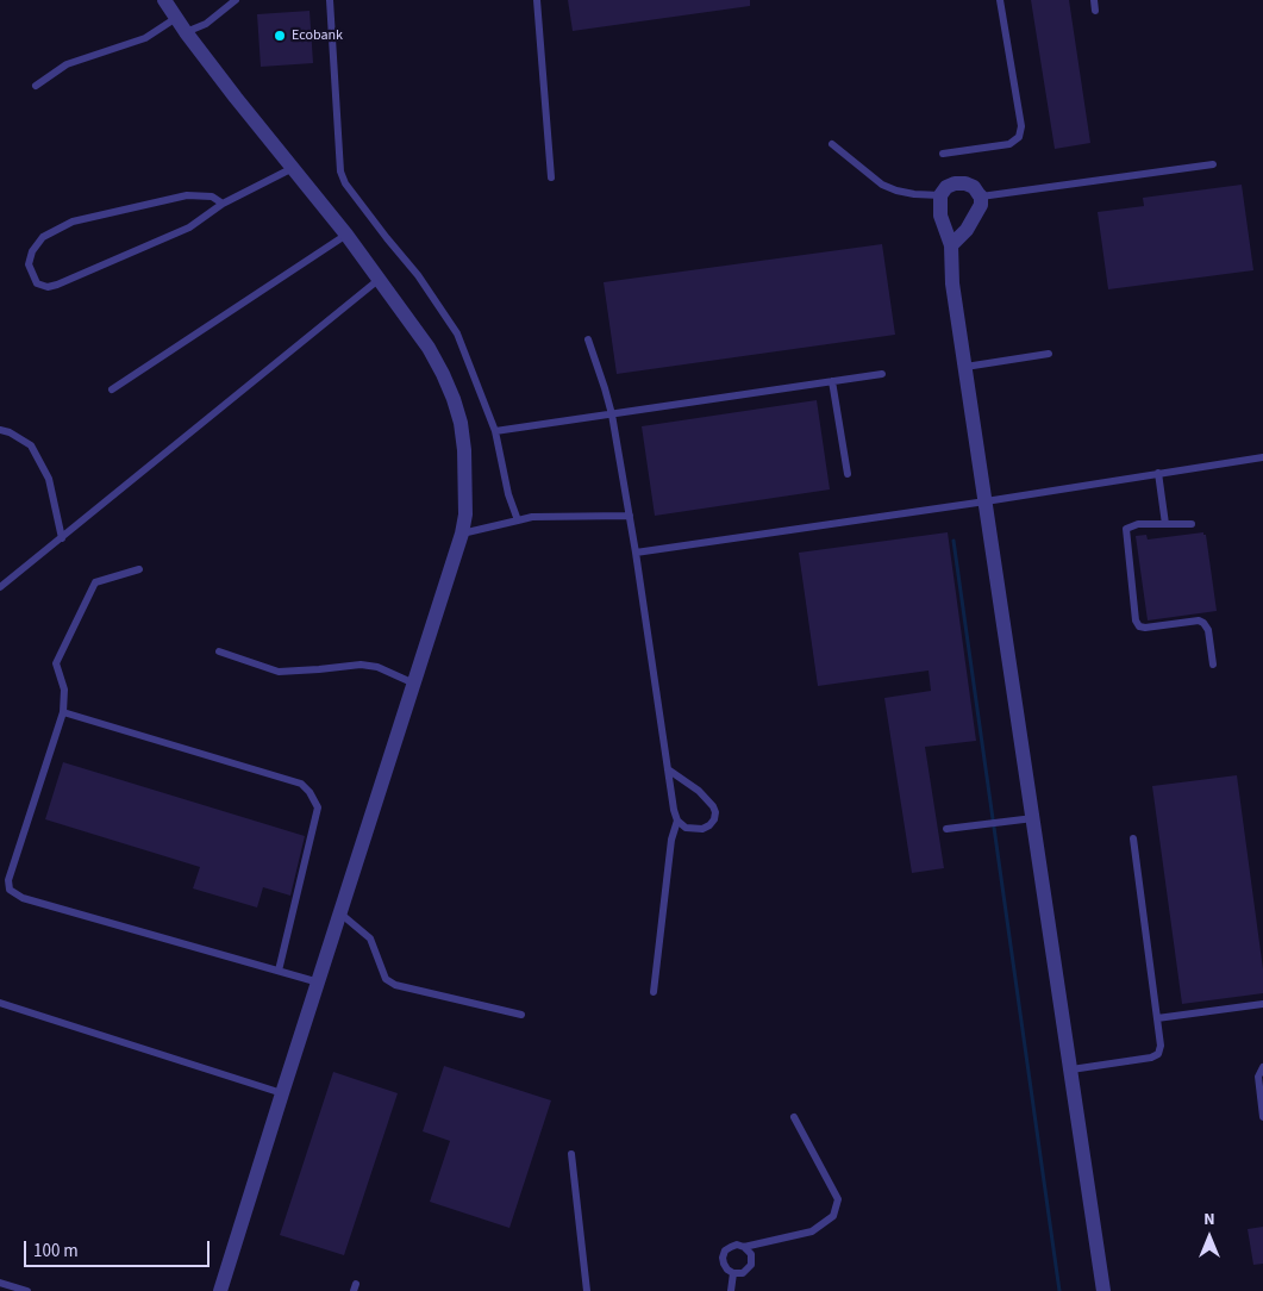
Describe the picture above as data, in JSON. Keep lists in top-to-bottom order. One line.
{"places":["Ecobank"],"scale_bar":"100 m","north":"top"}
